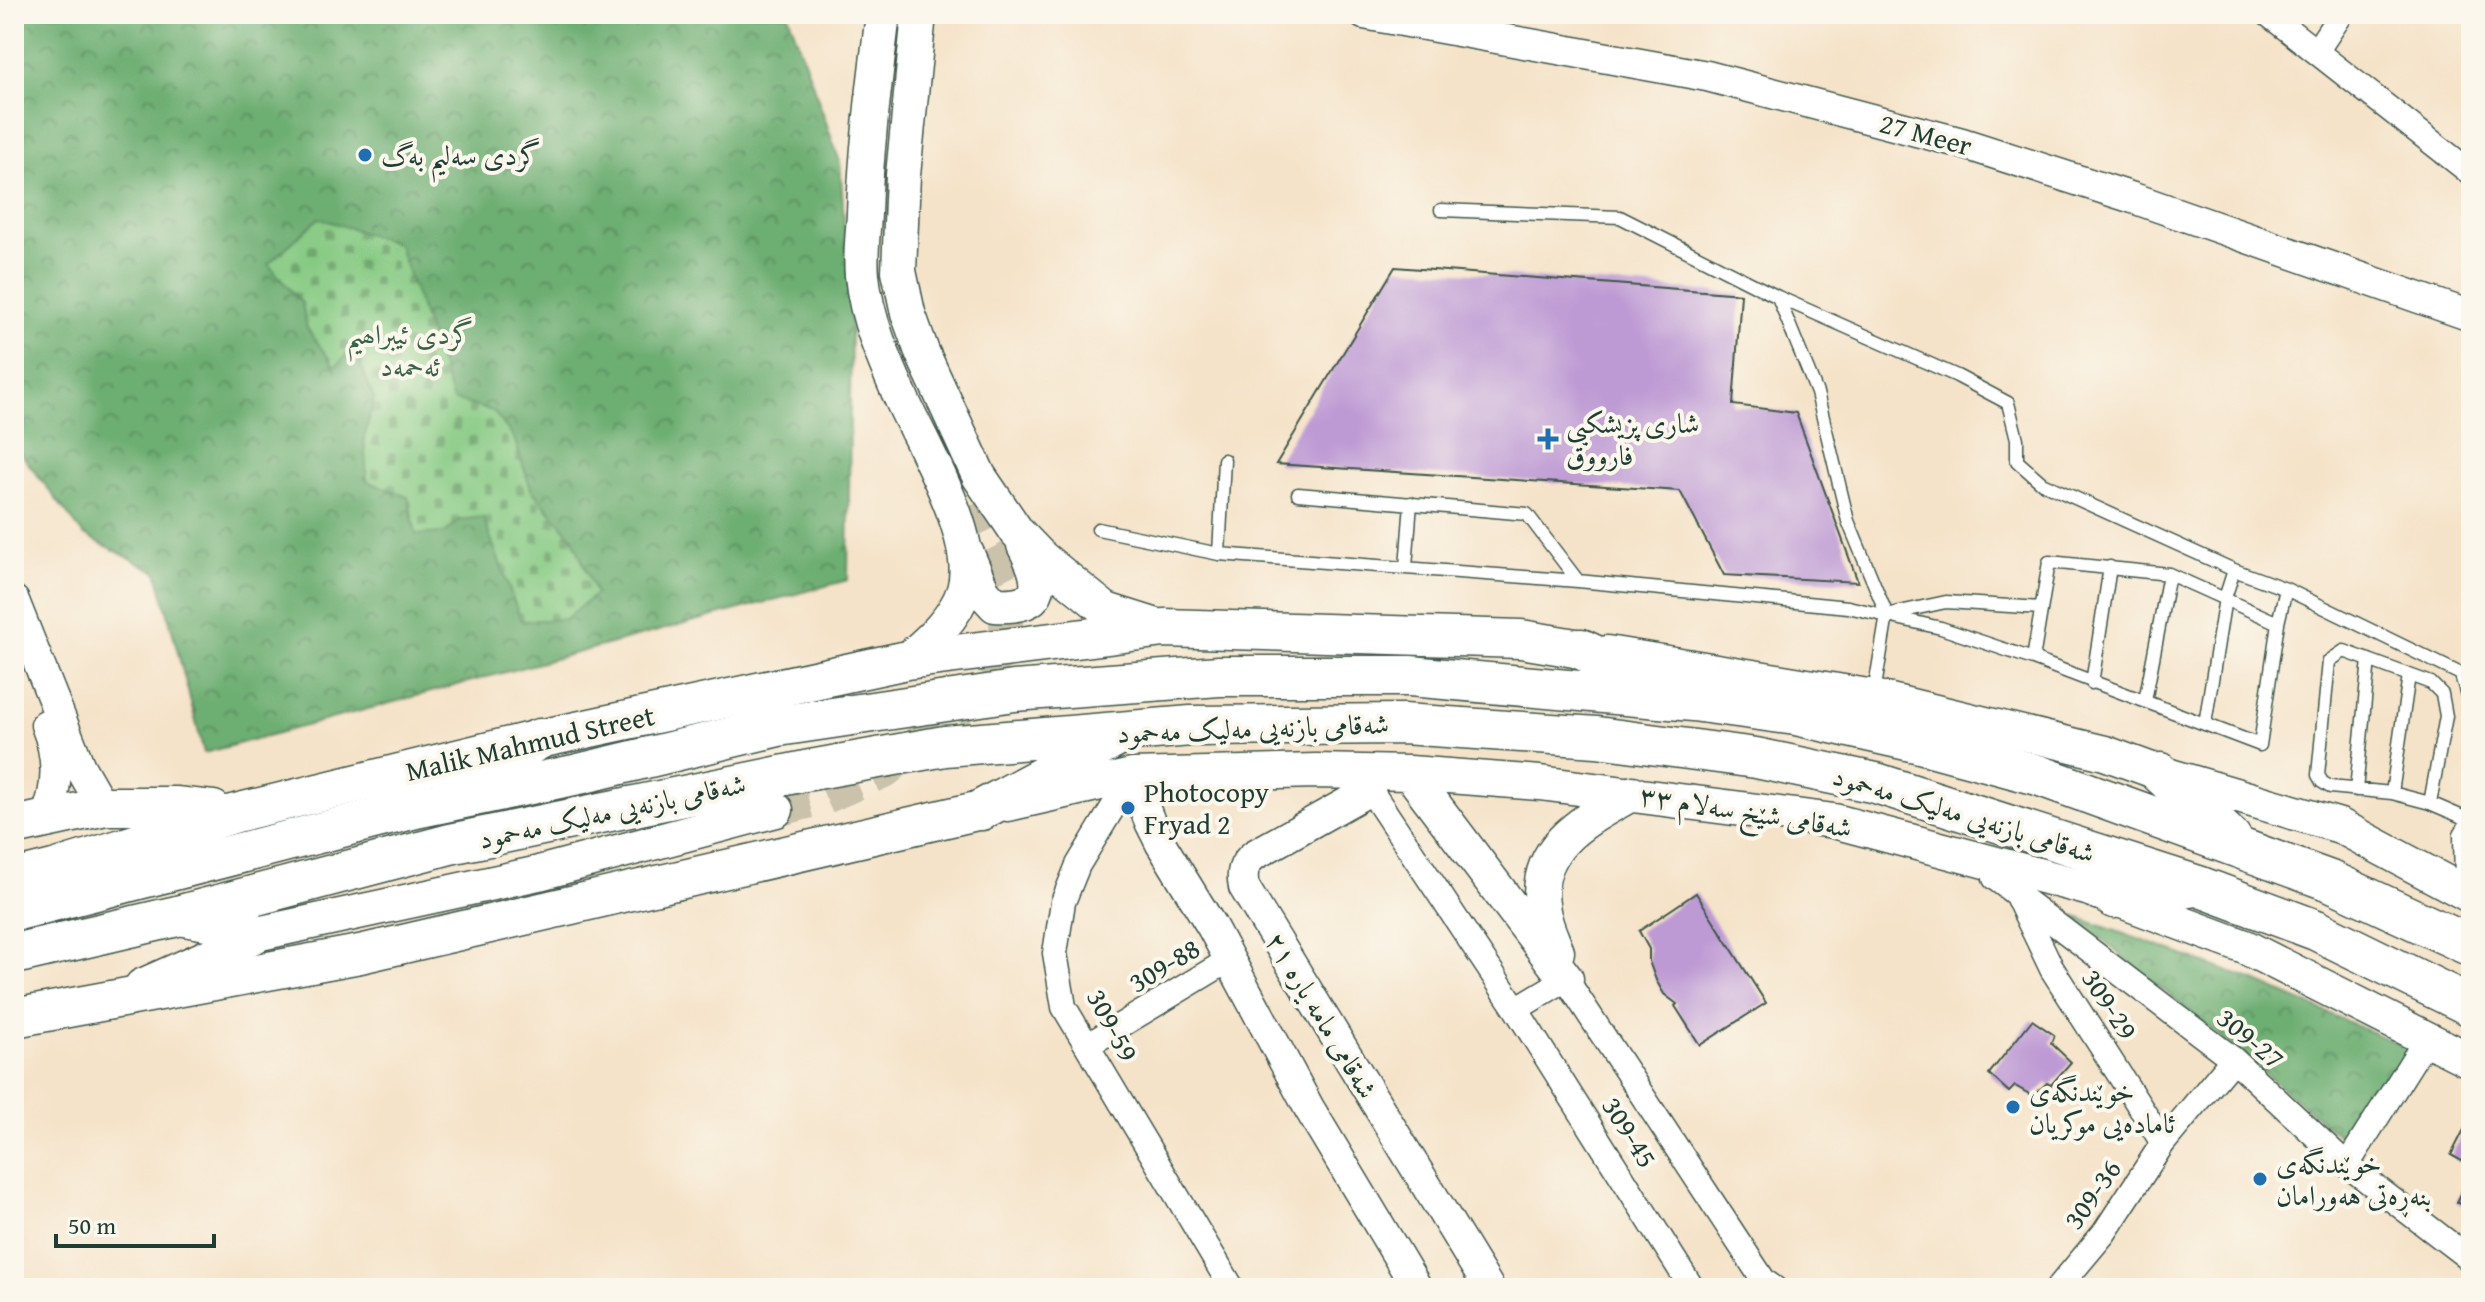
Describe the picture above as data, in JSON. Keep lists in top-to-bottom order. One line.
{"streets":{"highway":["شەقامی بازنەیی مەلیک مەحمود"],"main road":["Malik Mahmud Street","شەقامی شێخ سەلام ٣٣"],"street":["27 Meer","309-88","309-29","شەقامی مامە یارە ٢١","309-59","309-27","309-45","309-36"]},"crossings":[["شەقامی شێخ سەلام ٣٣","شەقامی مامە یارە ٢١"],["شەقامی شێخ سەلام ٣٣","309-59"],["شەقامی شێخ سەلام ٣٣","309-27"],["شەقامی شێخ سەلام ٣٣","309-45"],["309-88","شەقامی مامە یارە ٢١"],["309-88","309-59"],["309-29","309-27"],["309-29","309-36"],["شەقامی مامە یارە ٢١","309-59"],["شەقامی مامە یارە ٢١","309-45"],["309-27","309-36"]],"parks":["گردی ئیبراھیم ئەحمەد"],"places":{"other":["گردی سەلیم بەگ","Photocopy Fryad 2","خوێندنگەی ئامادەیی موکریان","خوێندنگەی بنەڕەتی هەورامان"],"health":["شاری پزیشکیی فارووق"]},"scale_bar":"50 m"}
